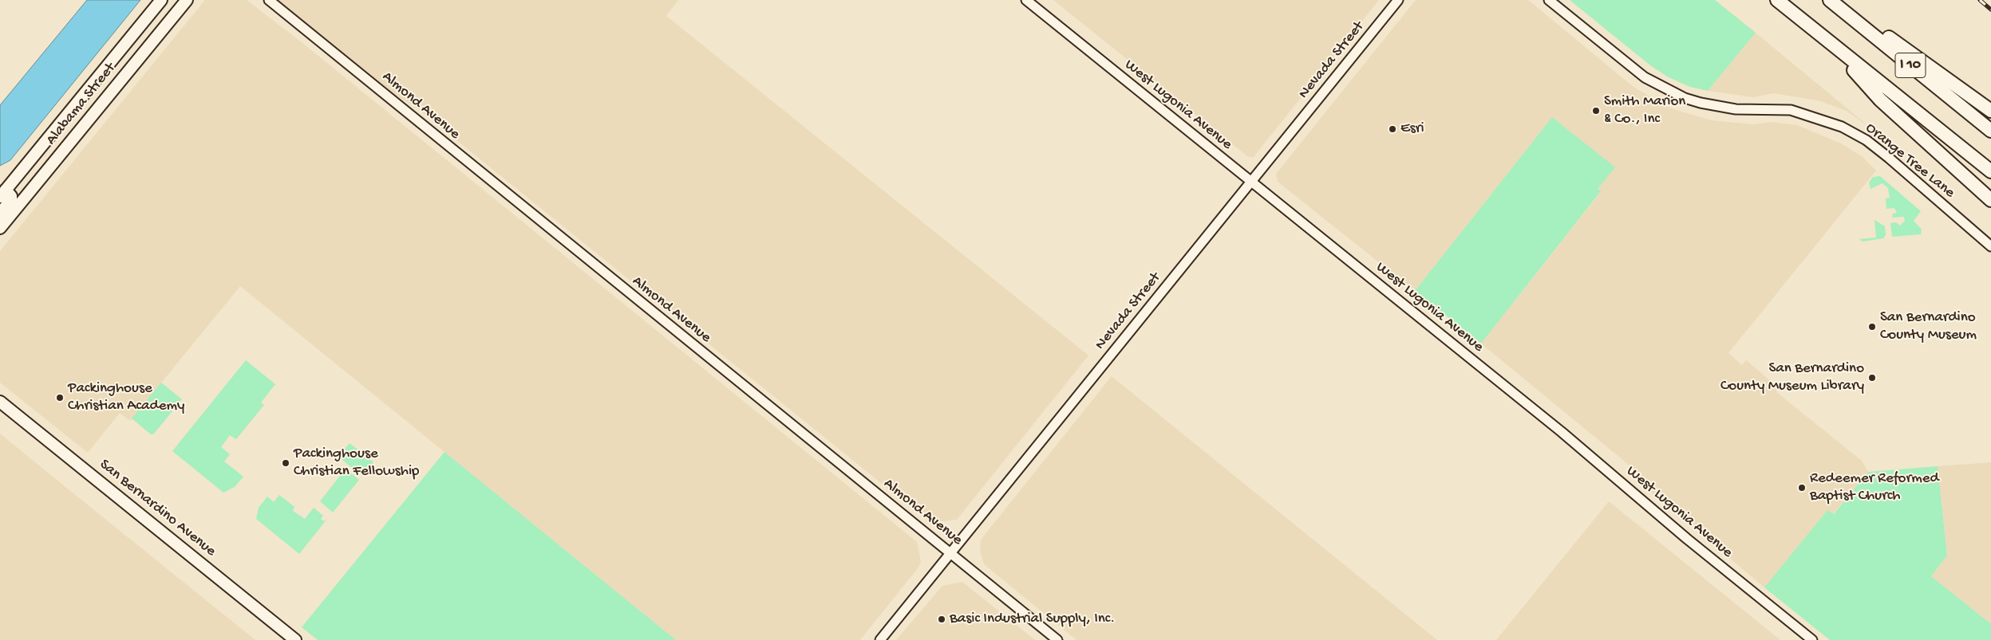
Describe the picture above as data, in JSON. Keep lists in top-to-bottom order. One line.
{"streets":{"highway":["I 10"],"main road":["Alabama Street","San Bernardino Avenue"],"street":["Nevada Street","West Lugonia Avenue","Almond Avenue","Orange Tree Lane"]},"crossings":[["Nevada Street","West Lugonia Avenue"],["Nevada Street","Almond Avenue"]],"places":["Smith Marion & Co., Inc","Esri","San Bernardino County Museum","San Bernardino County Museum Library","Packinghouse Christian Academy","Packinghouse Christian Fellowship","Redeemer Reformed Baptist Church","Basic Industrial Supply, Inc."]}
